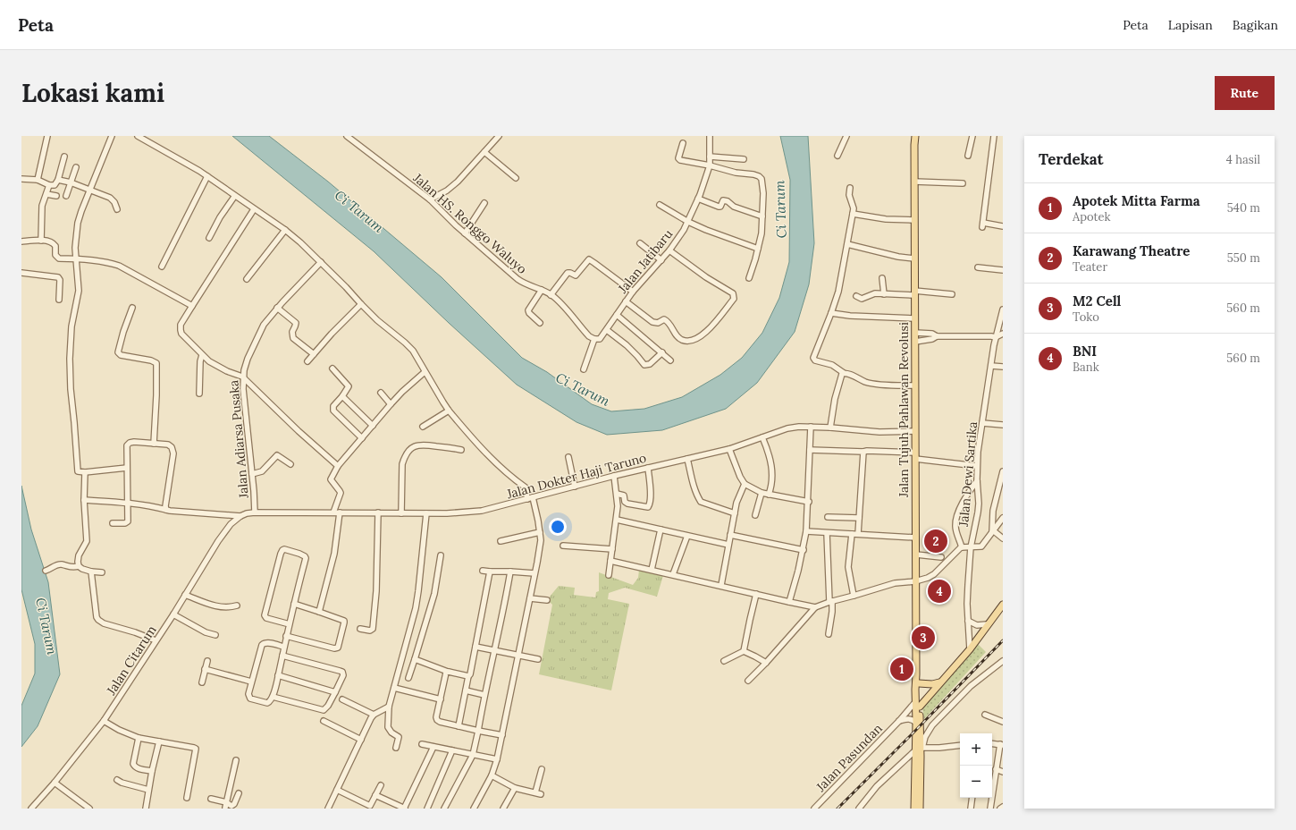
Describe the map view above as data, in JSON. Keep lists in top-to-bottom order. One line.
{"streets":{"main road":["Jalan Tujuh Pahlawan Revolusi"],"street":["Jalan HS. Ronggo Waluyo","Jalan Jatibaru","Jalan Adiarsa Pusaka","Jalan Dewi Sartika","Jalan Dokter Haji Taruno","Jalan Citarum","Jalan Pasundan"]},"crossings":[["Jalan HS. Ronggo Waluyo","Jalan Jatibaru"],["Jalan Tujuh Pahlawan Revolusi","Jalan Dokter Haji Taruno"],["Jalan Tujuh Pahlawan Revolusi","Jalan Pasundan"],["Jalan Adiarsa Pusaka","Jalan Dokter Haji Taruno"],["Jalan Dokter Haji Taruno","Jalan Citarum"]],"water":["Ci Tarum"],"page":{"header":"Peta","nav":["Peta","Lapisan","Bagikan"],"buttons":"Rute","title":"Lokasi kami","heading":["Terdekat","4 hasil"],"list":[{"mark":"1","name":"Apotek Mitta Farma","note":"Apotek","value":"540 m"},{"mark":"2","name":"Karawang Theatre","note":"Teater","value":"550 m"},{"mark":"3","name":"M2 Cell","note":"Toko","value":"560 m"},{"mark":"4","name":"BNI","note":"Bank","value":"560 m"}],"pins":["2","4","3","1"],"map_buttons":["+","−"]}}
